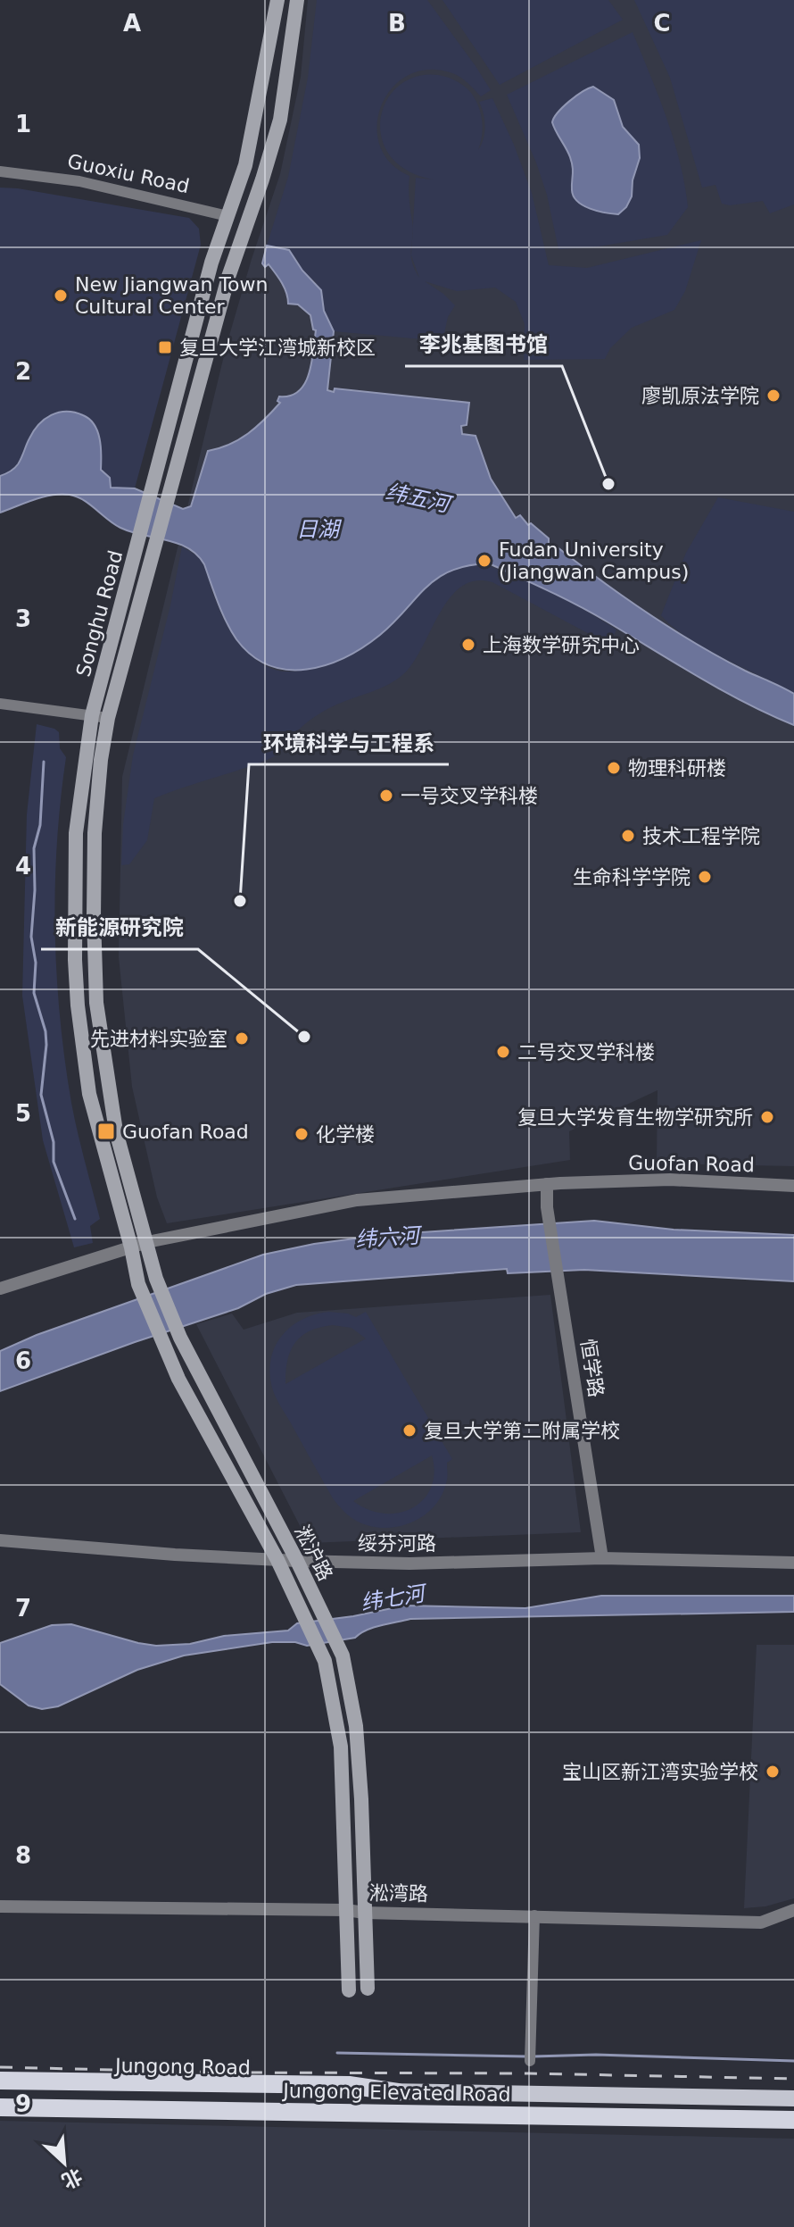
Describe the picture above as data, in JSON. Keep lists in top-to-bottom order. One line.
{"streets":{"highway":["Jungong Elevated Road"],"main road":["Guoxiu Road","Songhu Road","淞沪路"],"street":["Guofan Road","恒学路","绥芬河路","淞湾路"]},"crossings":[["Guoxiu Road","Songhu Road"],["Songhu Road","Guofan Road"],["Songhu Road","淞沪路"],["Guofan Road","恒学路"],["Guofan Road","淞沪路"],["恒学路","绥芬河路"],["绥芬河路","淞沪路"],["淞沪路","淞湾路"]],"water":["纬五河","日湖","纬六河","纬七河"],"places":{"other":["New Jiangwan Town Cultural Center","廖凯原法学院","李兆基图书馆","Fudan University (Jiangwan Campus)","上海数学研究中心","物理科研楼","一号交叉学科楼","技术工程学院","生命科学学院","环境科学与工程系","新能源研究院","先进材料实验室","二号交叉学科楼","复旦大学发育生物学研究所","化学楼","复旦大学第二附属学校","宝山区新江湾实验学校"],"transit":["复旦大学江湾城新校区","Guofan Road"]},"north":"bottom right","grid":{"columns":["A","B","C"],"rows":["1","2","3","4","5","6","7","8","9"]}}
